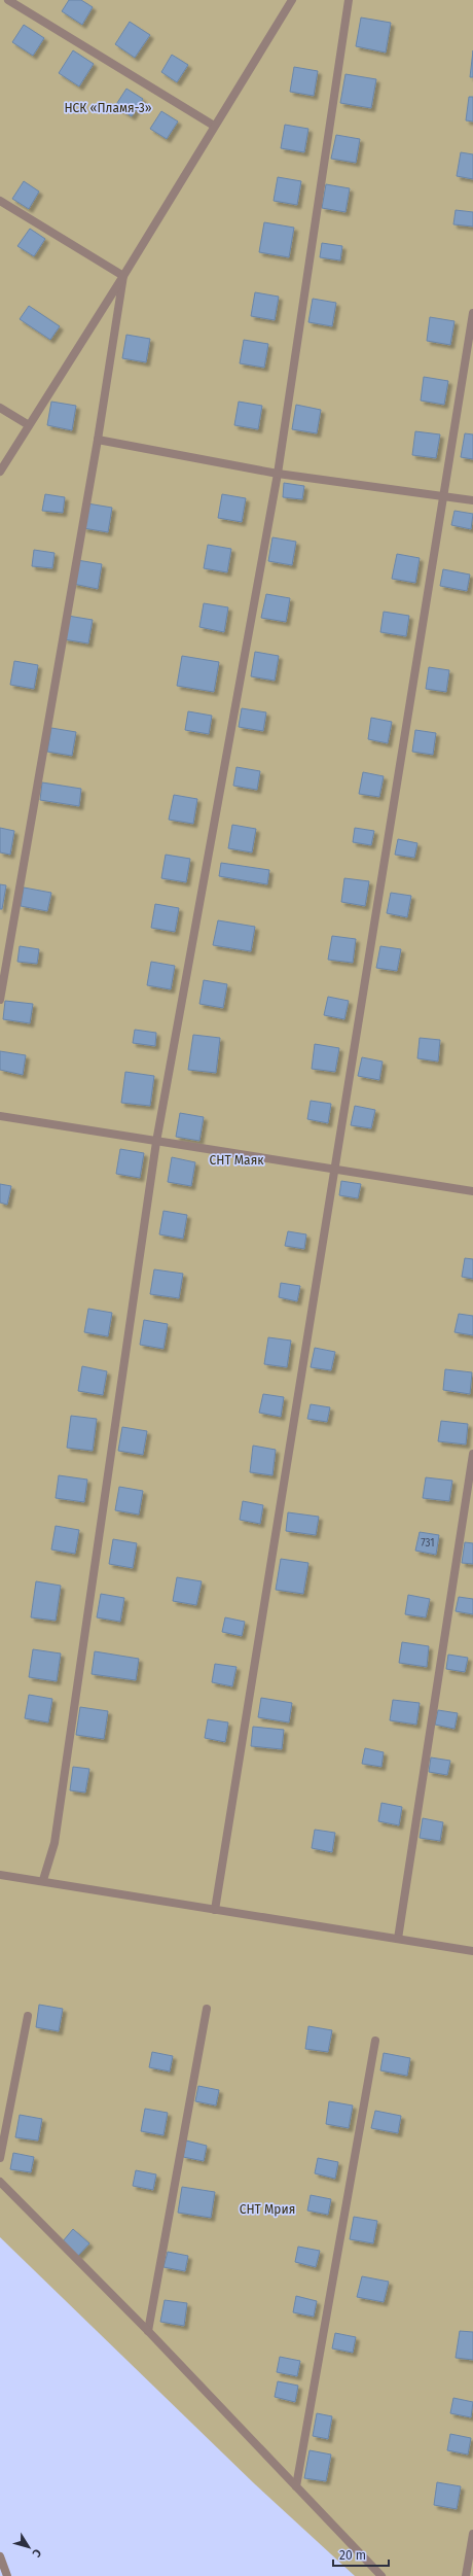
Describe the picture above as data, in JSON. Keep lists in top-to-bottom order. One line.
{"parks":["НСК «Пламя-3»","СНТ Маяк","СНТ Мрия"],"house_numbers":["731"],"scale_bar":"20 m","north":"bottom right"}
